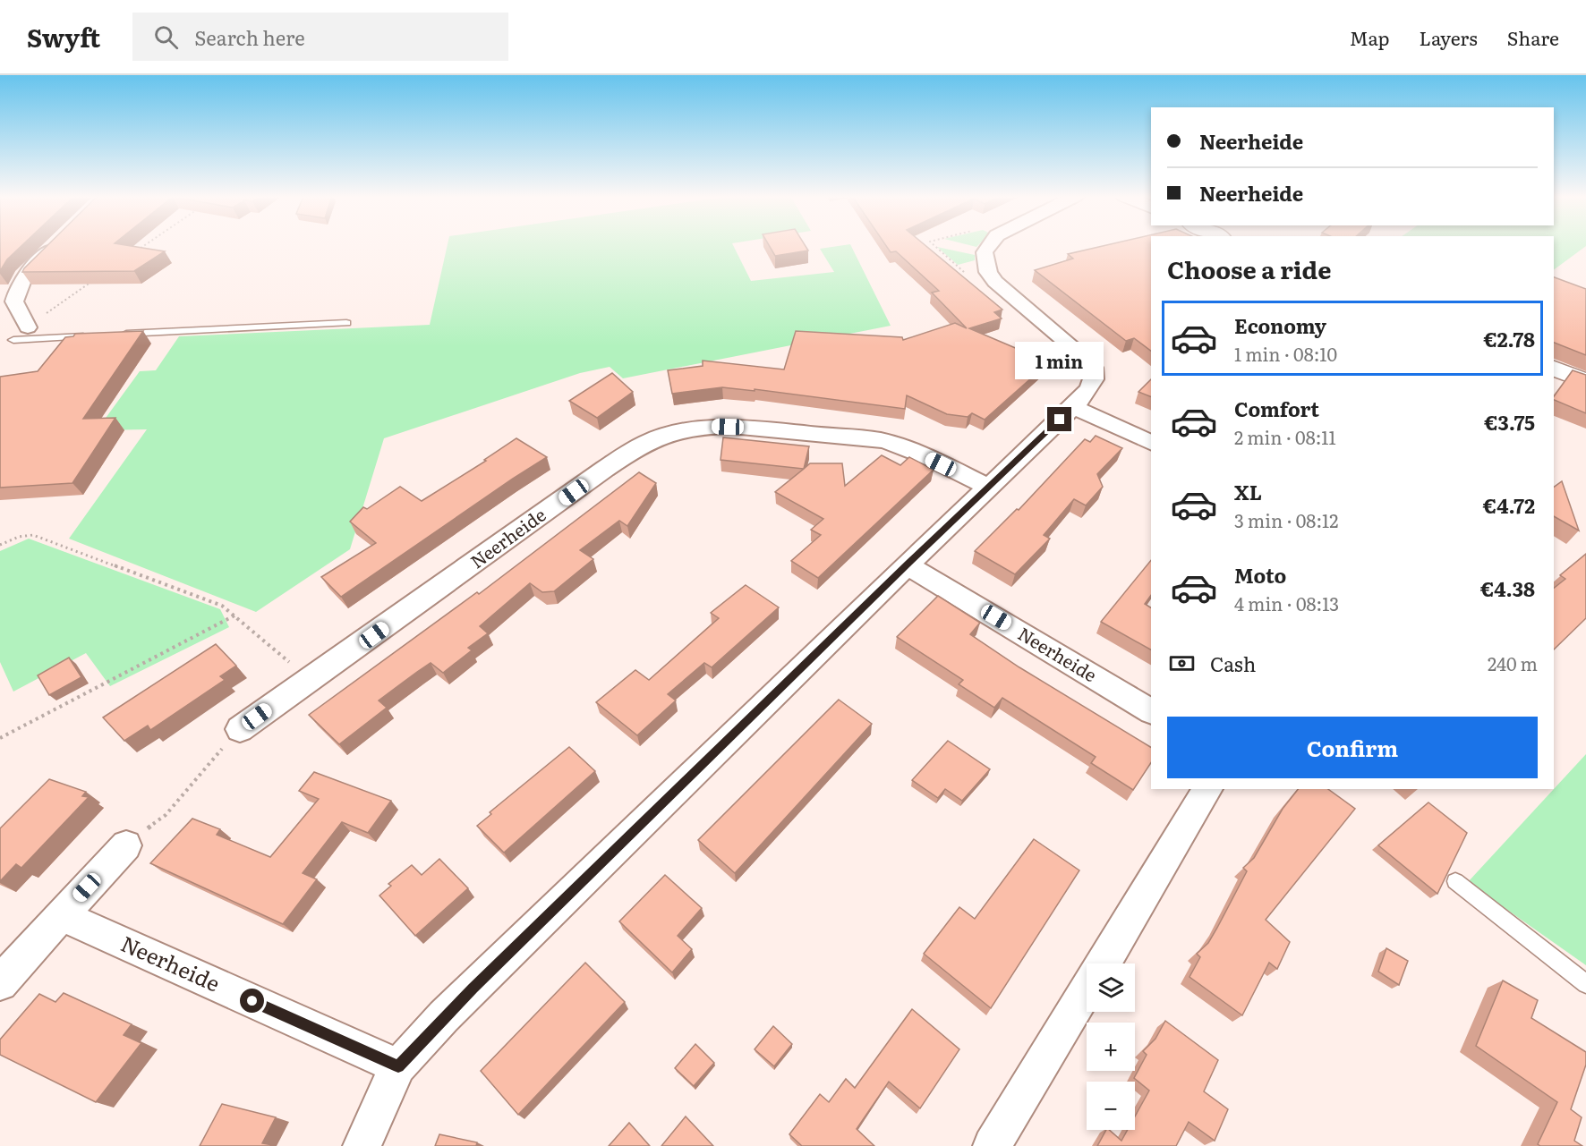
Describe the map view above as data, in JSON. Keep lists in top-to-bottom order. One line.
{"streets":{"street":["Neerheide"]},"page":{"header":"Swyft","search":"Search here","nav":["Map","Layers","Share"],"banner":["Neerheide","Neerheide"],"heading":"Choose a ride","list":[{"name":"Economy","note":"1 min · 08:10","value":"€2.78"},{"name":"Comfort","note":"2 min · 08:11","value":"€3.75"},{"name":"XL","note":"3 min · 08:12","value":"€4.72"},{"name":"Moto","note":"4 min · 08:13","value":"€4.38"}],"bubble":"1 min","pay":["Cash","240 m"],"buttons":"Confirm","map_buttons":["+","−"]}}
